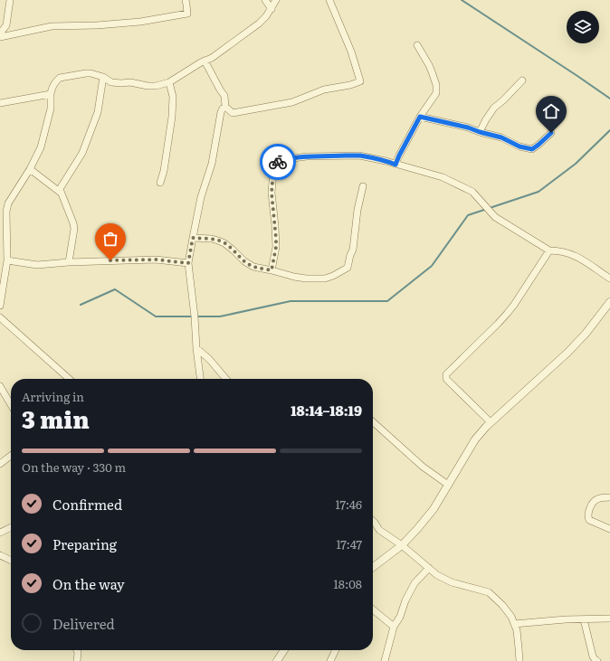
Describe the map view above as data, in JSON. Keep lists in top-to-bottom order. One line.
{"page":{"heading":["3 min","Arriving in","18:14–18:19"],"bar":"On the way · 330 m","list":[["Confirmed","17:46"],["Preparing","17:47"],["On the way","18:08"],"Delivered"]}}
